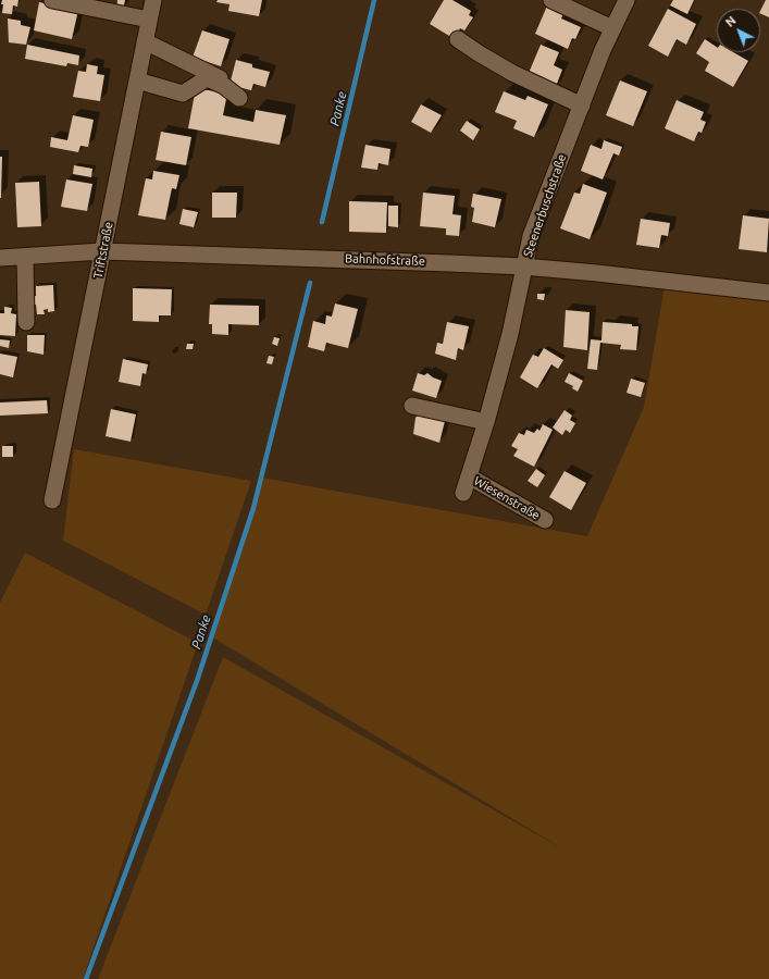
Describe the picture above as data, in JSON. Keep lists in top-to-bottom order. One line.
{"streets":{"street":["Steenerbuschstraße","Triftstraße","Bahnhofstraße","Wiesenstraße"]},"crossings":[["Steenerbuschstraße","Bahnhofstraße"],["Steenerbuschstraße","Wiesenstraße"],["Triftstraße","Bahnhofstraße"]],"water":["Panke"],"north":"top left"}
